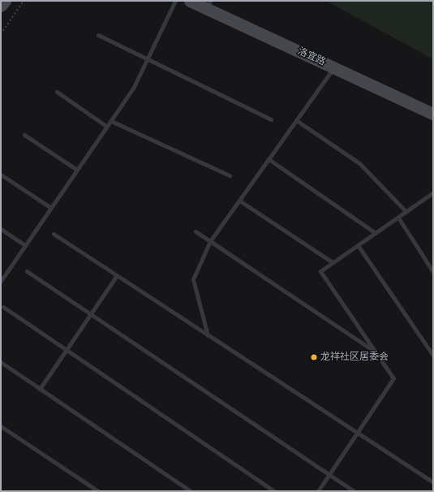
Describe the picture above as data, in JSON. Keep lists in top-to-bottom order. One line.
{"streets":{"street":["洛宜路"]},"places":["龙祥社区居委会"]}
